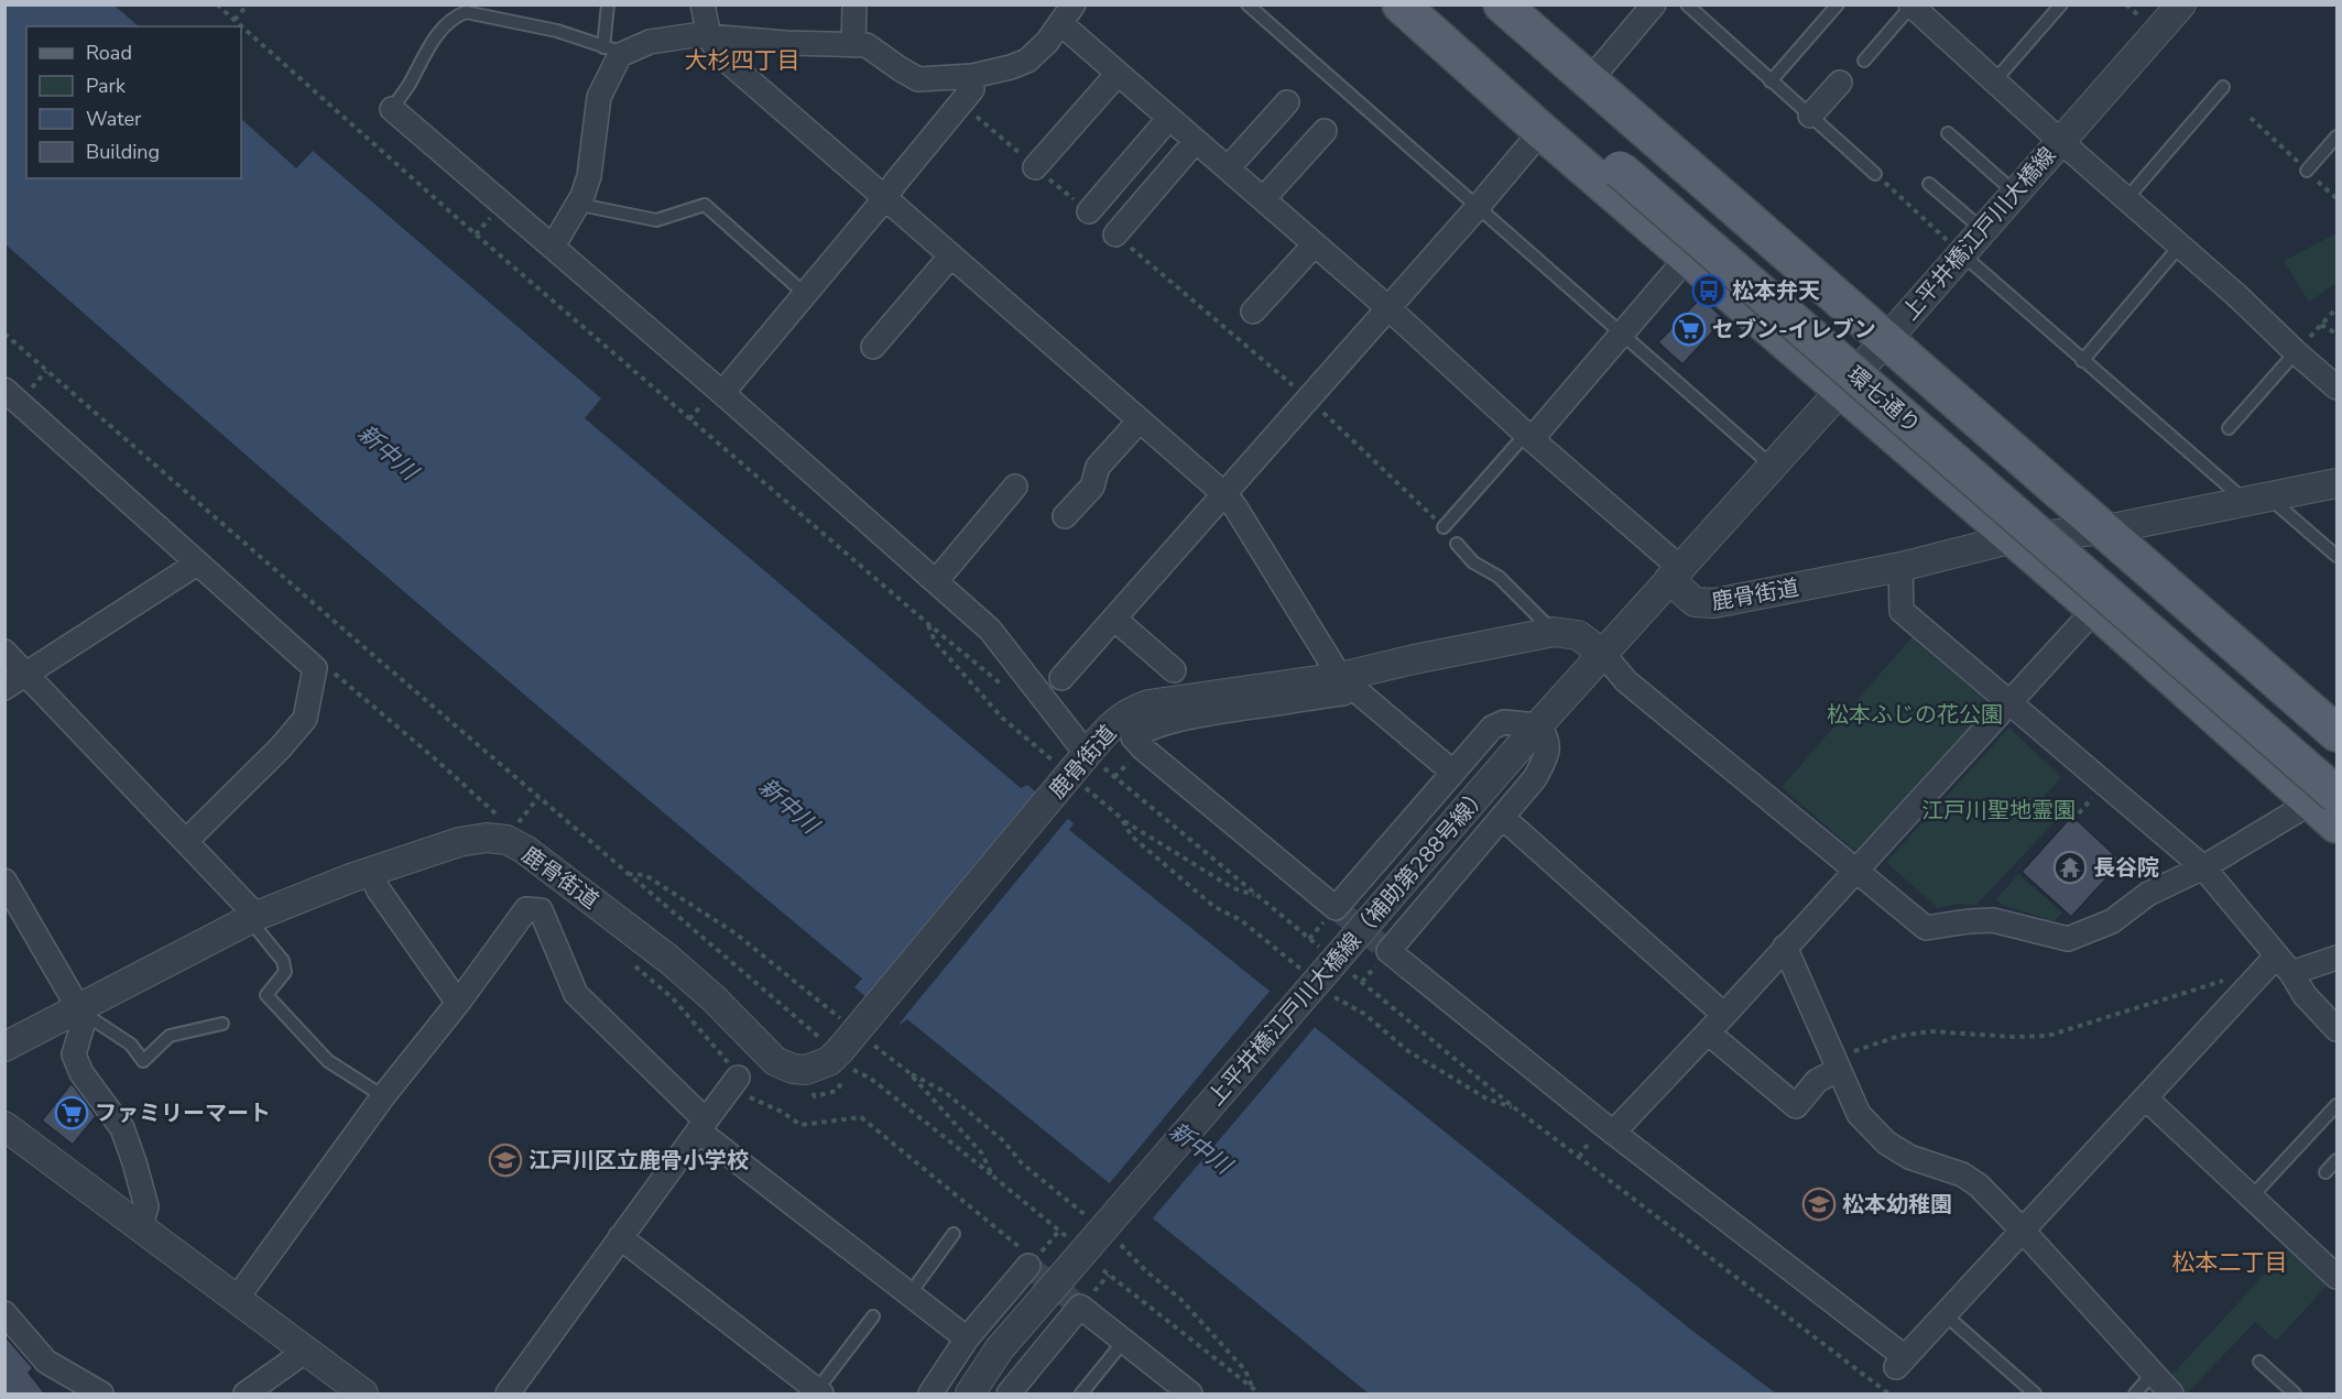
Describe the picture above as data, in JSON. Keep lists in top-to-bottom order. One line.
{"streets":{"main road":["環七通り"],"street":["上平井橋江戸川大橋線","鹿骨街道","上平井橋江戸川大橋線（補助第288号線）"]},"crossings":[["上平井橋江戸川大橋線","鹿骨街道"],["鹿骨街道","上平井橋江戸川大橋線（補助第288号線）"]],"districts":["大杉四丁目","松本二丁目"],"water":["新中川"],"parks":["松本ふじの花公園","江戸川聖地霊園"],"places":{"bus stop":["松本弁天"],"supermarket":["セブン-イレブン","ファミリーマート"],"temple":["長谷院"],"school or university":["江戸川区立鹿骨小学校","松本幼稚園"]},"legend":["Road","Park","Water","Building"]}
